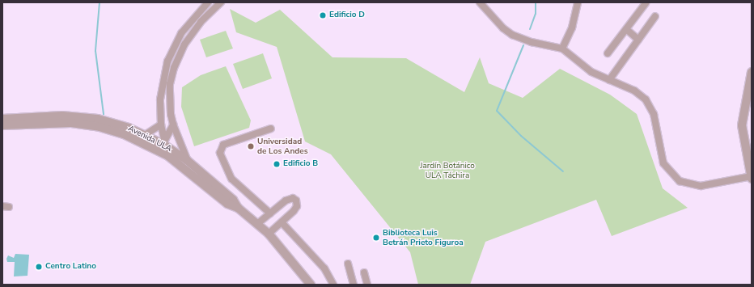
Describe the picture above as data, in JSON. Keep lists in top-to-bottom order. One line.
{"streets":{"street":["Avenida ULA"]},"parks":["Jardín Botánico ULA Táchira"],"places":["Edificio D","Universidad de Los Andes","Edificio B","Biblioteca Luis Betrán Prieto Figuroa","Centro Latino"]}
